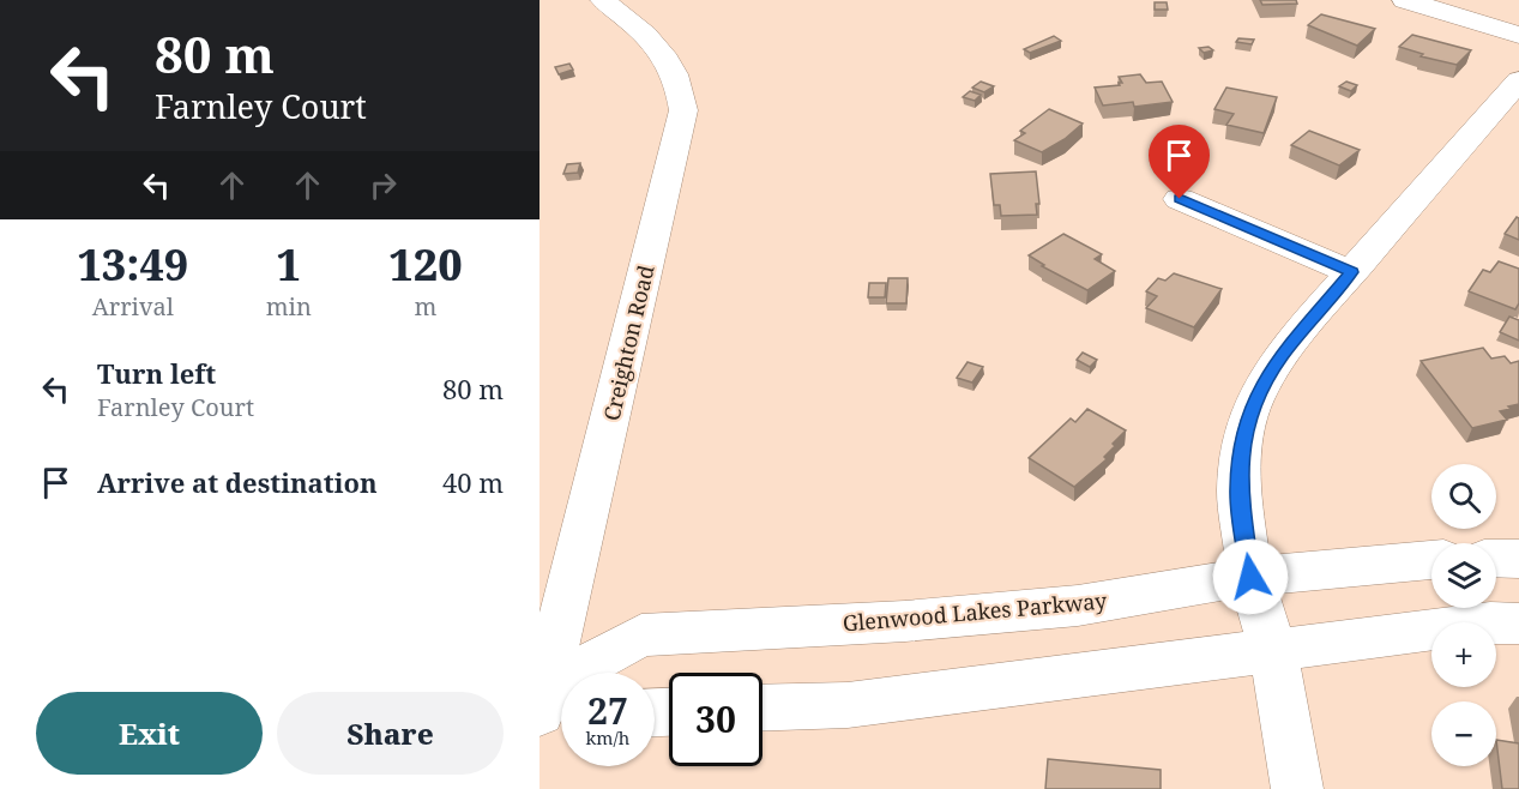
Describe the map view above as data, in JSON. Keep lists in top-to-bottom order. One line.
{"streets":{"street":["Creighton Road","Glenwood Lakes Parkway"]},"crossings":[["Creighton Road","Glenwood Lakes Parkway"]],"page":{"turn":["80 m","Farnley Court"],"eta":["13:49","Arrival","1","min","120","m"],"list":[{"name":"Turn left","note":"Farnley Court","value":"80 m"},{"name":"Arrive at destination","value":"40 m"}],"map_buttons":["+","−"],"speed":"27 km/h","limit":"30","buttons":["Exit","Share"]}}
